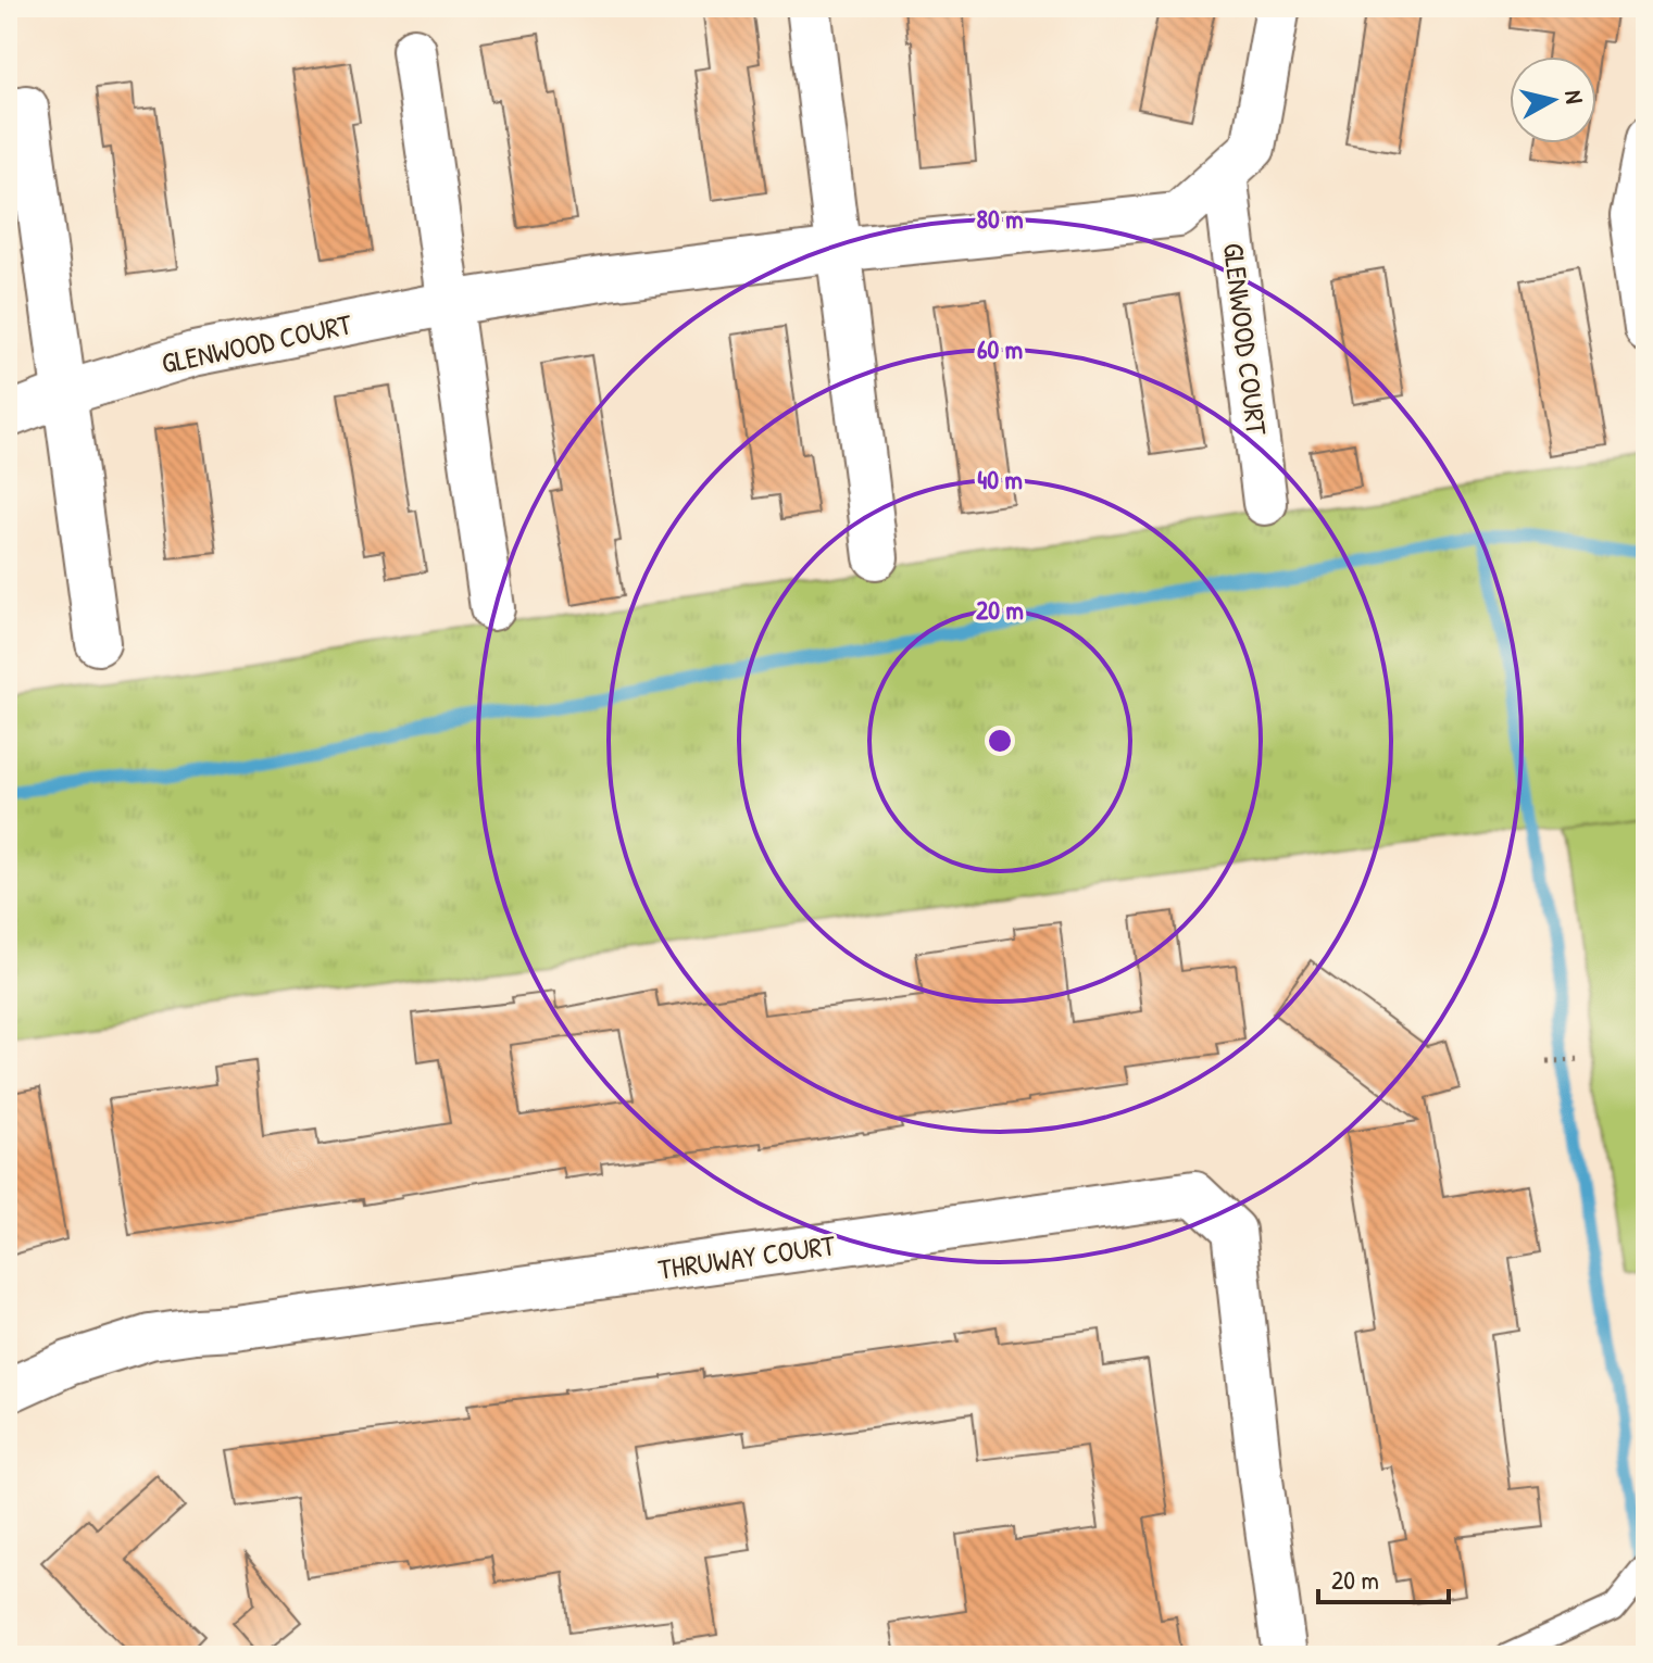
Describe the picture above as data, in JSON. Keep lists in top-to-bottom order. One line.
{"streets":{"street":["GLENWOOD COURT","THRUWAY COURT"]},"scale_bar":"20 m","north":"right","rings":["80 m","60 m","40 m","20 m"]}
